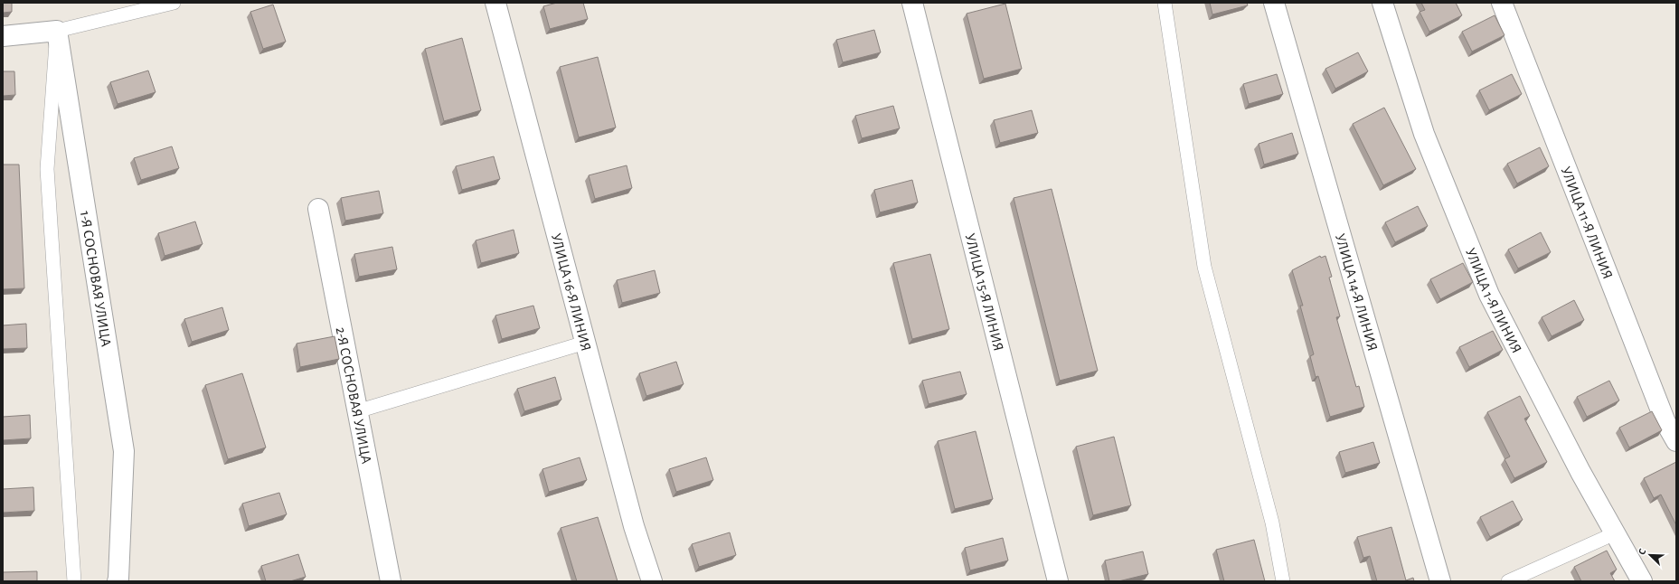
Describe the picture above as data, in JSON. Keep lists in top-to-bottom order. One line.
{"streets":{"street":["УЛИЦА 11-Я ЛИНИЯ","1-Я СОСНОВАЯ УЛИЦА","УЛИЦА 16-Я ЛИНИЯ","УЛИЦА 15-Я ЛИНИЯ","УЛИЦА 14-Я ЛИНИЯ","УЛИЦА 1-Я ЛИНИЯ","2-Я СОСНОВАЯ УЛИЦА"]},"north":"top left"}
